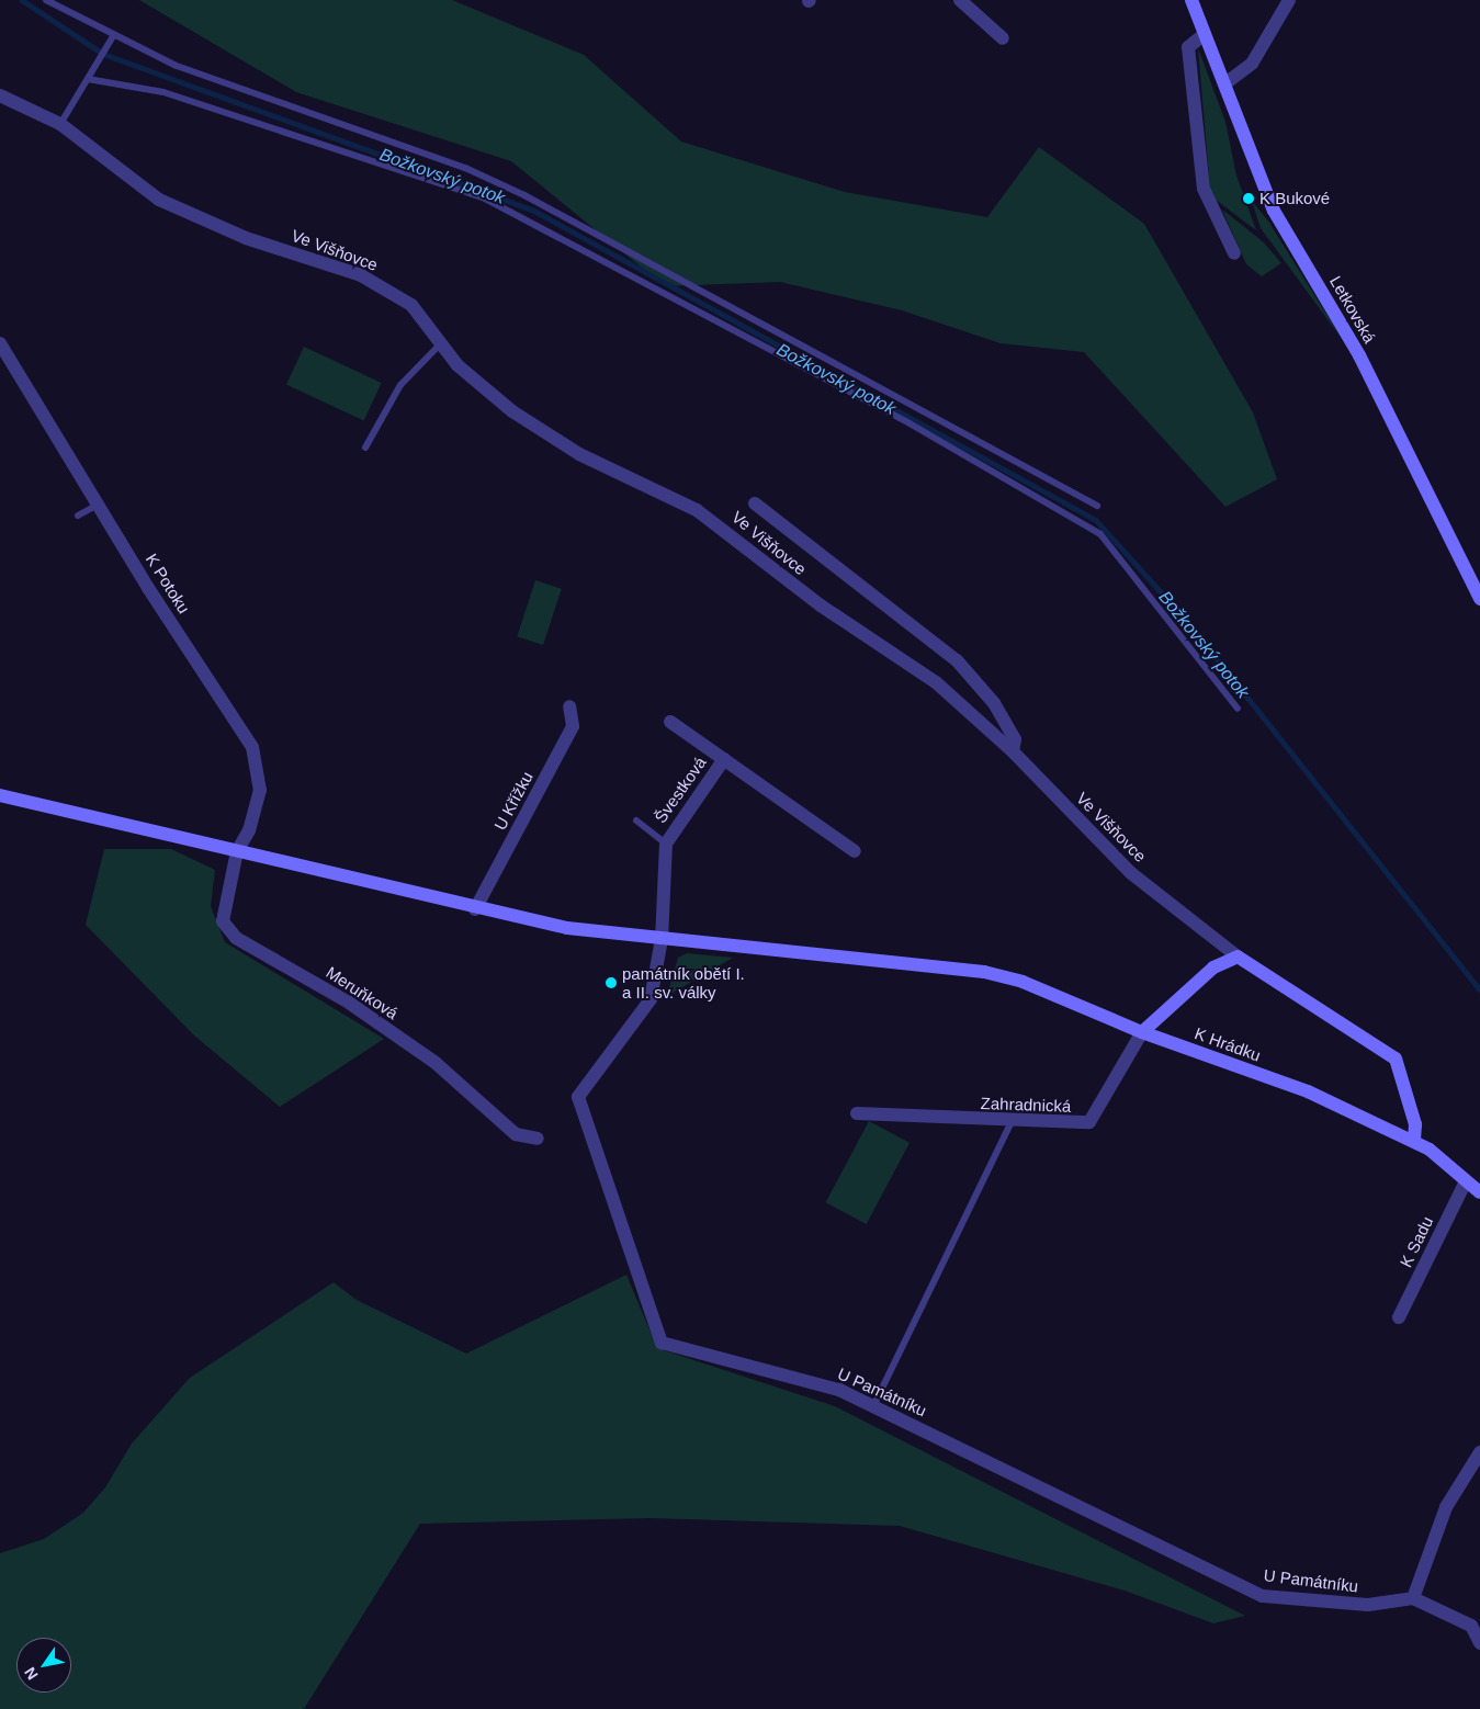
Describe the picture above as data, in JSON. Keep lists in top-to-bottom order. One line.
{"streets":{"street":["Ve Višňovce","Letkovská","K Potoku","Švestková","U Křížku","Meruňková","K Hrádku","Zahradnická","K Sadu","U Památníku"]},"crossings":[["Ve Višňovce","K Hrádku"],["K Potoku","Meruňková"],["K Potoku","K Hrádku"],["Švestková","K Hrádku"],["Švestková","U Památníku"],["U Křížku","K Hrádku"],["Meruňková","K Hrádku"],["K Hrádku","Zahradnická"],["K Hrádku","K Sadu"],["K Hrádku","U Památníku"]],"water":["Božkovský potok"],"places":["K Bukové","památník obětí I. a II. sv. války"],"north":"bottom left"}
